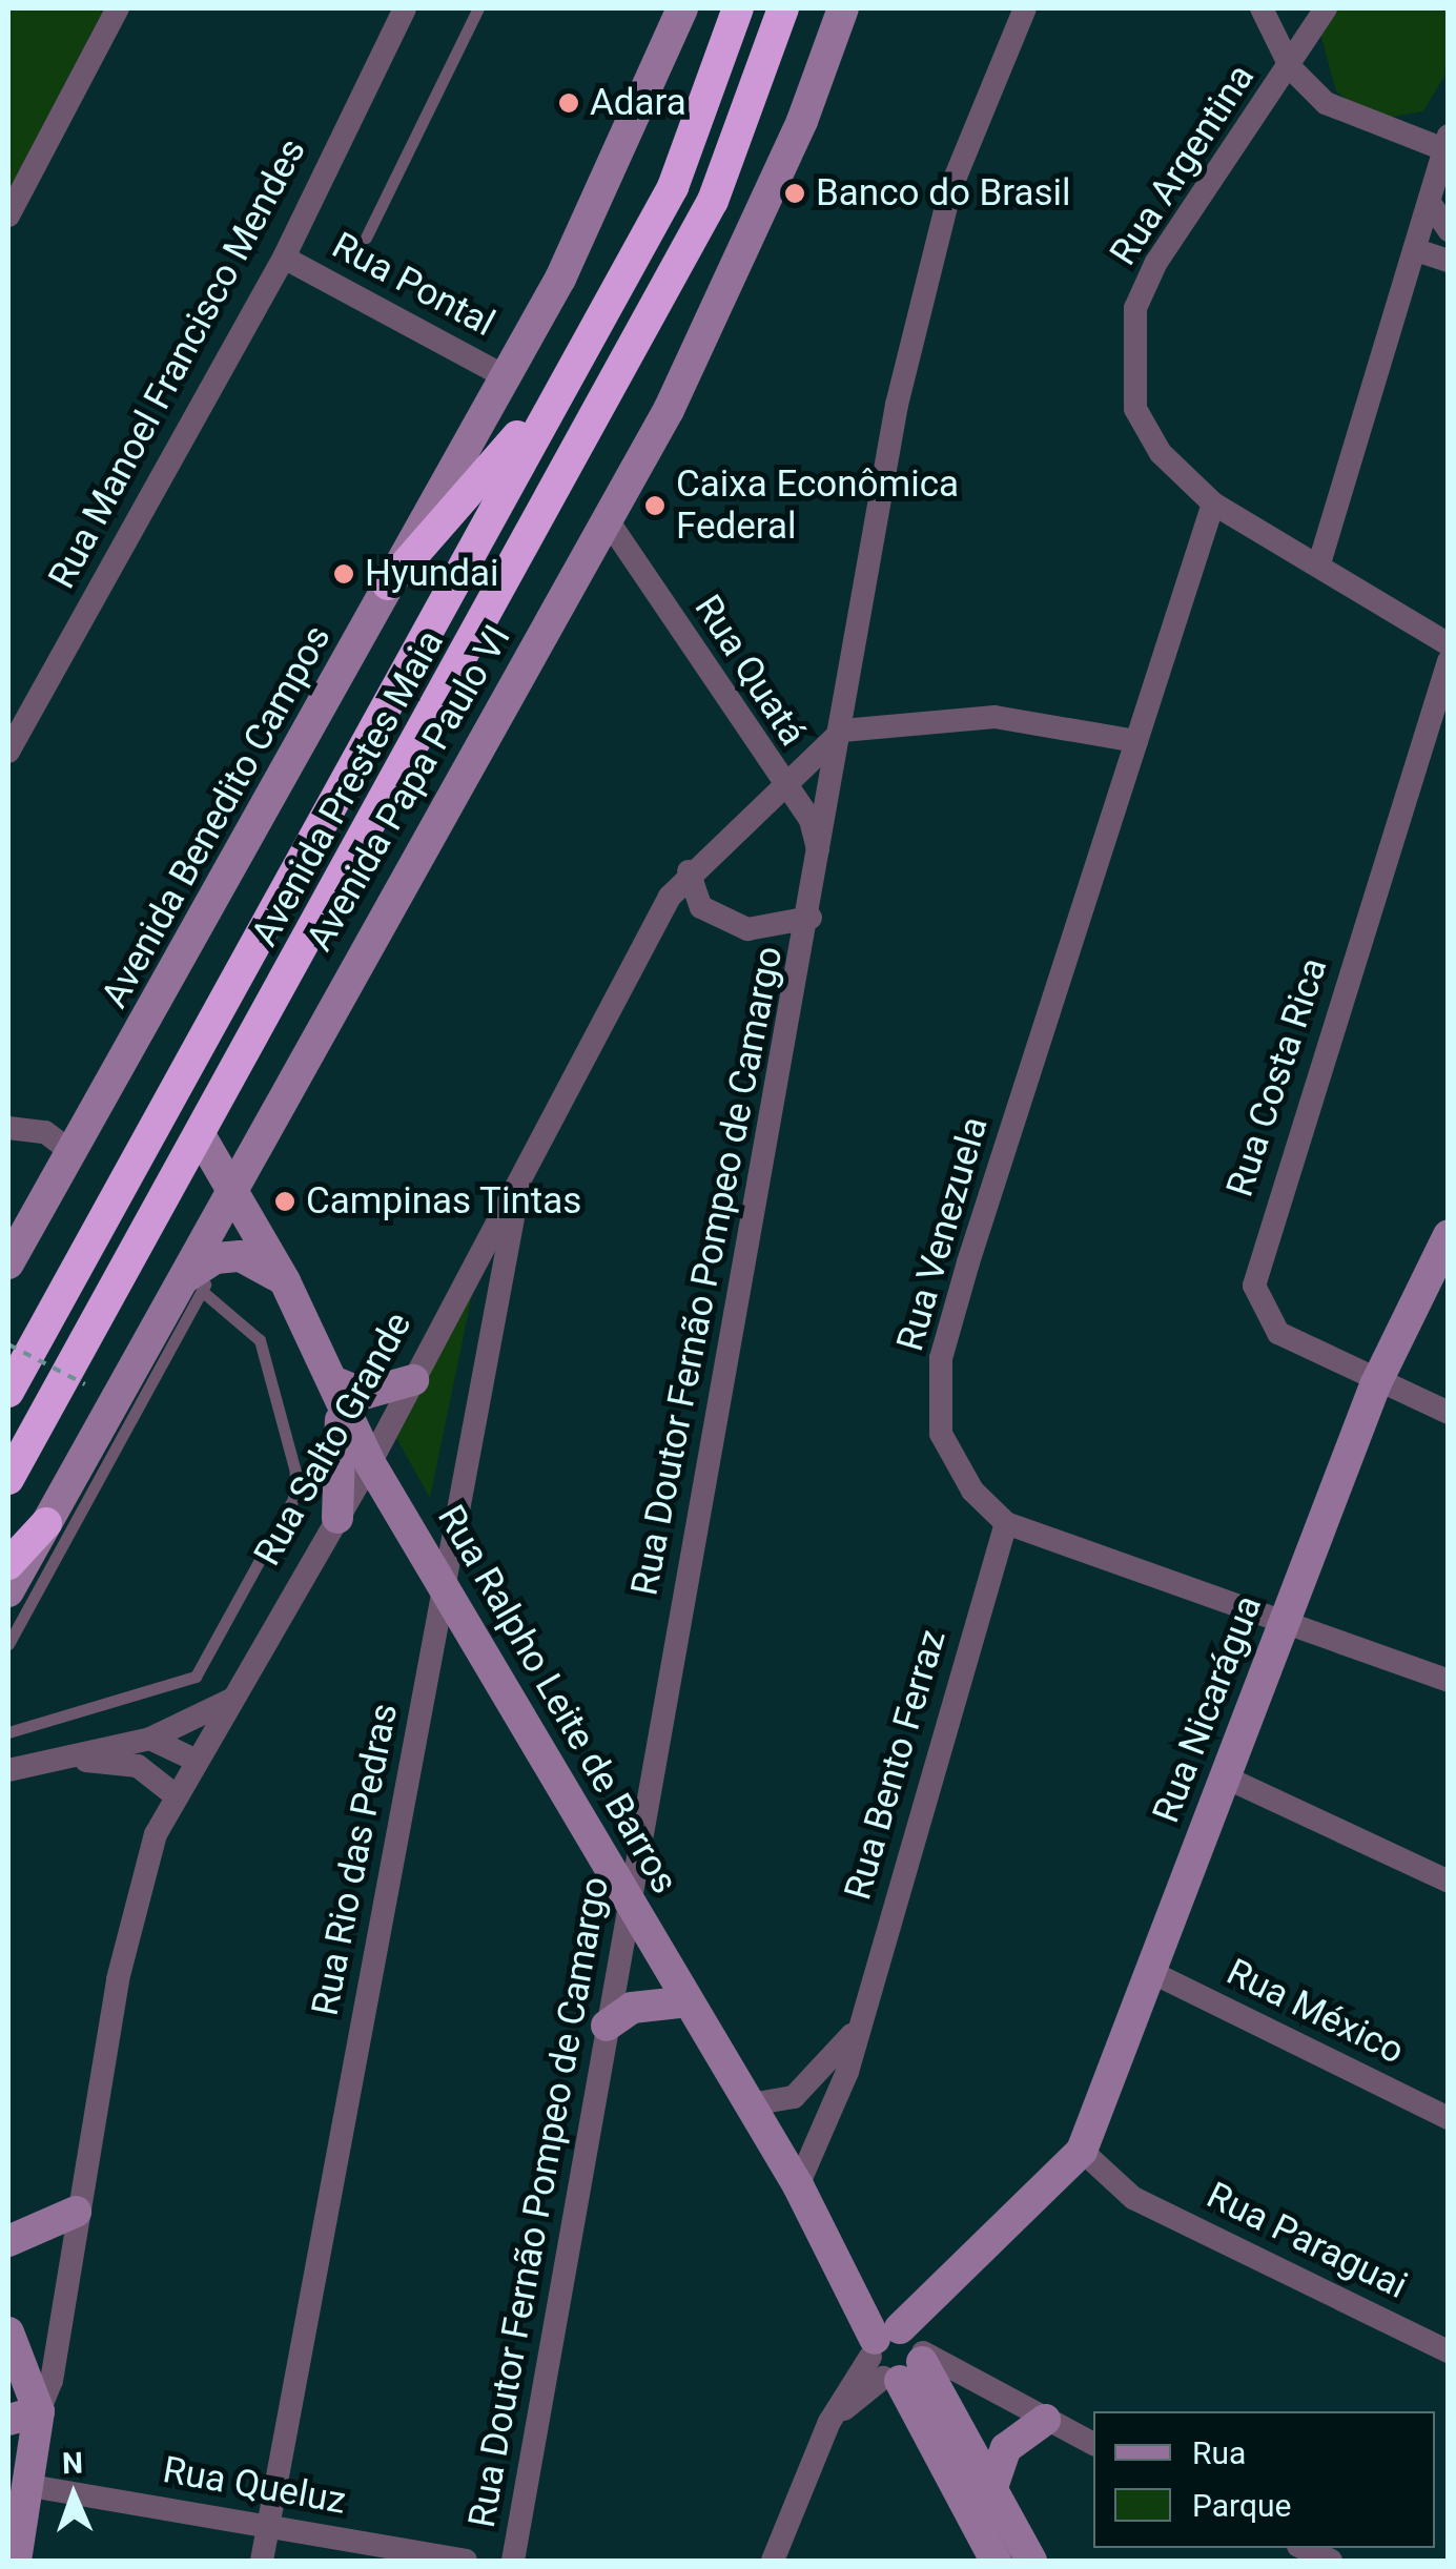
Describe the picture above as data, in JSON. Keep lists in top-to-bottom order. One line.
{"streets":{"highway":["Avenida Prestes Maia"],"street":["Rua Argentina","Rua Pontal","Rua Manoel Francisco Mendes","Rua Quatá","Avenida Papa Paulo VI","Avenida Benedito Campos","Rua Costa Rica","Rua Venezuela","Rua Doutor Fernão Pompeo de Camargo","Rua Salto Grande","Rua Ralpho Leite de Barros","Rua Nicarágua","Rua Bento Ferraz","Rua Rio das Pedras","Rua México","Rua Paraguai","Rua Queluz"]},"crossings":[["Rua Argentina","Rua Venezuela"],["Rua Pontal","Rua Manoel Francisco Mendes"],["Rua Pontal","Avenida Benedito Campos"],["Rua Quatá","Avenida Papa Paulo VI"],["Rua Quatá","Rua Doutor Fernão Pompeo de Camargo"],["Rua Quatá","Rua Salto Grande"],["Avenida Prestes Maia","Rua Ralpho Leite de Barros"],["Avenida Papa Paulo VI","Rua Ralpho Leite de Barros"],["Rua Costa Rica","Rua Nicarágua"],["Rua Venezuela","Rua Nicarágua"],["Rua Venezuela","Rua Bento Ferraz"],["Rua Doutor Fernão Pompeo de Camargo","Rua Salto Grande"],["Rua Doutor Fernão Pompeo de Camargo","Rua Ralpho Leite de Barros"],["Rua Salto Grande","Rua Ralpho Leite de Barros"],["Rua Salto Grande","Rua Rio das Pedras"],["Rua Salto Grande","Rua Queluz"],["Rua Ralpho Leite de Barros","Rua Bento Ferraz"],["Rua Ralpho Leite de Barros","Rua Rio das Pedras"],["Rua Nicarágua","Rua México"],["Rua Nicarágua","Rua Paraguai"],["Rua Rio das Pedras","Rua Queluz"]],"places":["Adara","Banco do Brasil","Caixa Econômica Federal","Hyundai","Campinas Tintas"],"legend":["Rua","Parque"],"north":"top"}
